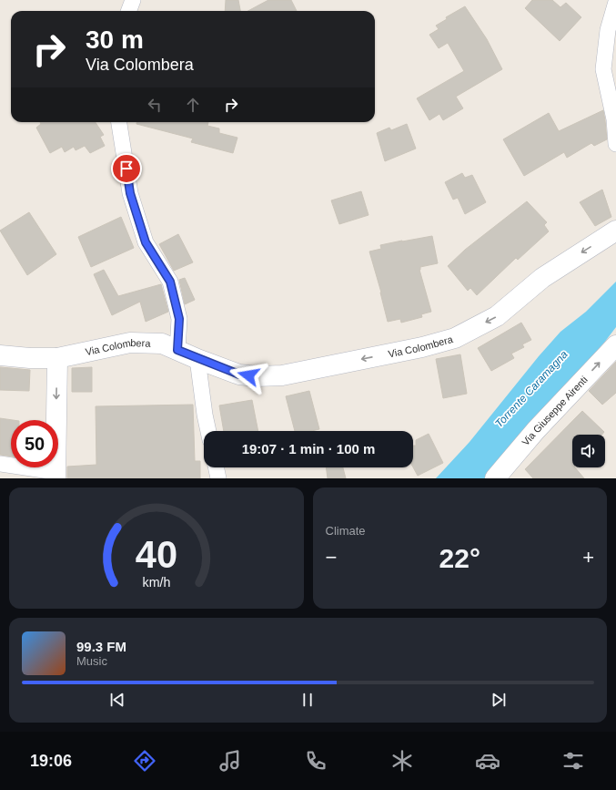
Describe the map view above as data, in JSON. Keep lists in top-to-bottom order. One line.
{"streets":{"main road":["Via Colombera","Via Giuseppe Airenti"]},"one_way":["Via Colombera","Via Giuseppe Airenti"],"water":["Torrente Caramagna"],"page":{"turn":["30 m","Via Colombera"],"limit":"50","trip":"19:07 · 1 min · 100 m","tile":"Climate","heat":["−","22°","+"],"song":["99.3 FM","Music"],"tabs":"19:06","gauge":["40","km/h"]}}
